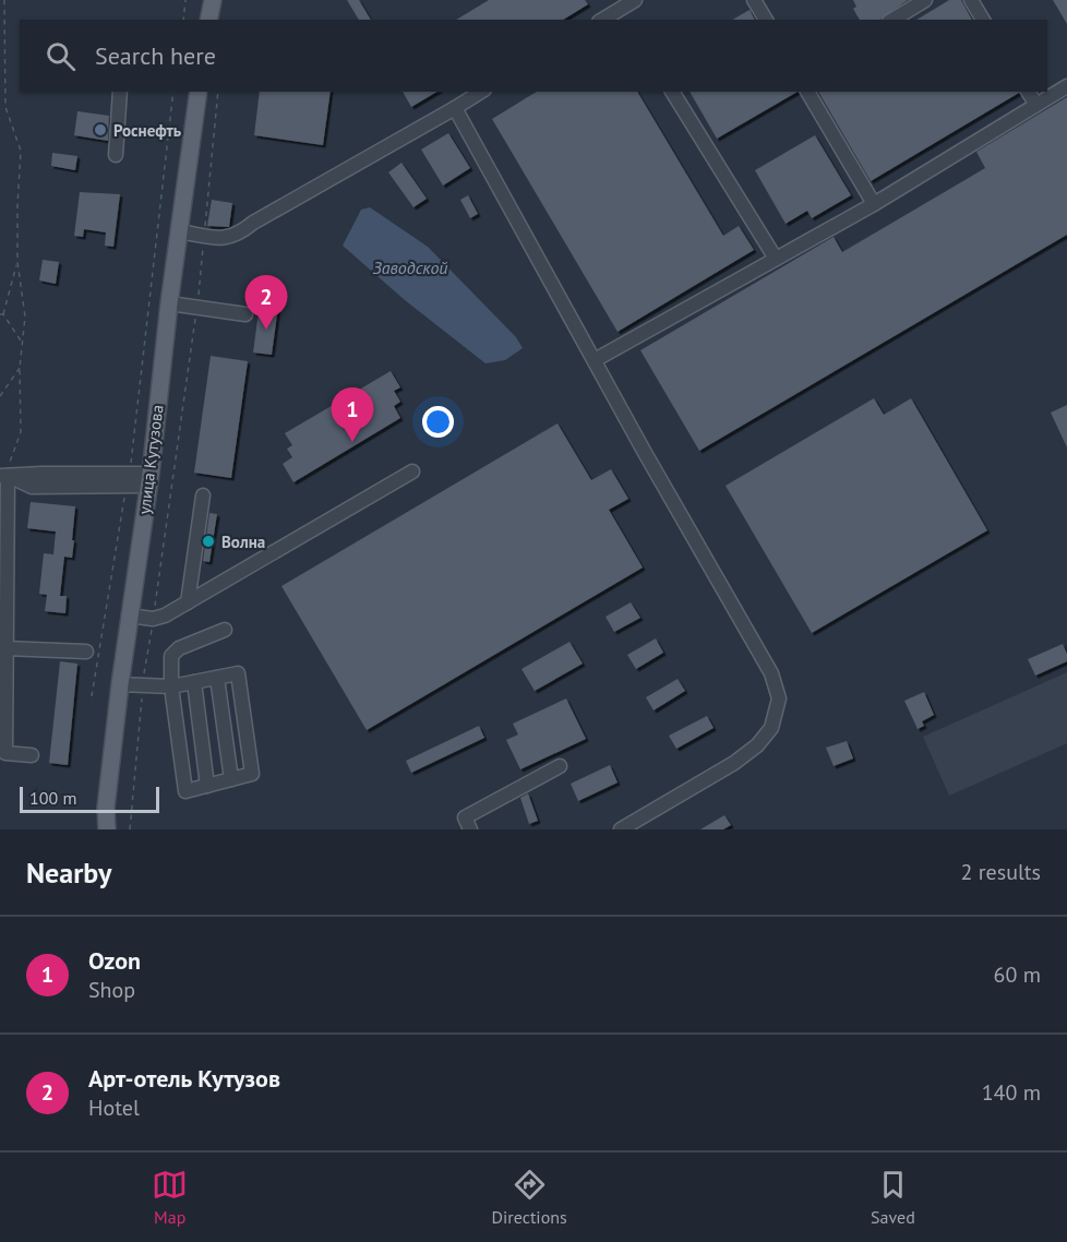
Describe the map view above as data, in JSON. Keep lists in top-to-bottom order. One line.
{"streets":{"main road":["улица Кутузова"]},"water":["Заводской"],"places":["Роснефть","Волна"],"scale_bar":"100 m","page":{"search":"Search here","pins":["2","1"],"scale":"100 m","heading":["Nearby","2 results"],"list":[{"mark":"1","name":"Ozon","note":"Shop","value":"60 m"},{"mark":"2","name":"Арт-отель Кутузов","note":"Hotel","value":"140 m"}],"nav":["Map","Directions","Saved"]}}
